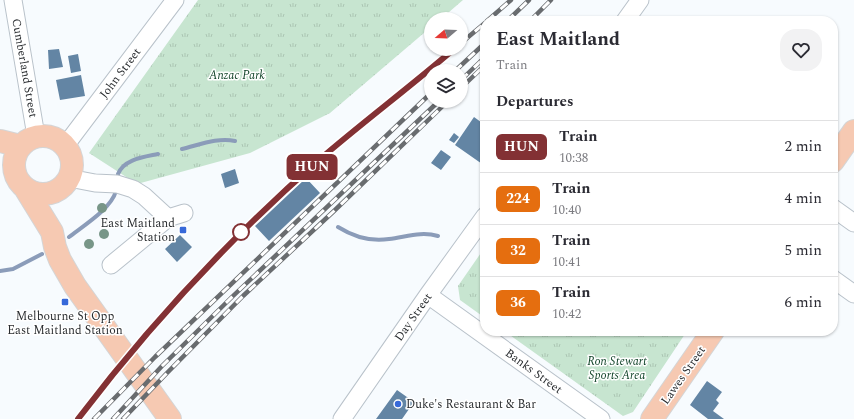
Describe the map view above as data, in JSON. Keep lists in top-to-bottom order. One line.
{"streets":{"main road":["Lawes Street"],"street":["Cumberland Street","John Street","Day Street","Banks Street"]},"crossings":[["Cumberland Street","John Street"],["Day Street","Banks Street"]],"parks":["Anzac Park","Ron Stewart Sports Area"],"places":{"transit":["East Maitland Station","Melbourne St Opp East Maitland Station"],"other":["Duke's Restaurant & Bar"]},"north":"left","page":{"on_map":"HUN","heading":[["East Maitland","Train"],"Departures"],"list":[{"mark":"HUN","name":"Train","note":"10:38","value":"2 min"},{"mark":"224","name":"Train","note":"10:40","value":"4 min"},{"mark":"32","name":"Train","note":"10:41","value":"5 min"},{"mark":"36","name":"Train","note":"10:42","value":"6 min"}]}}
